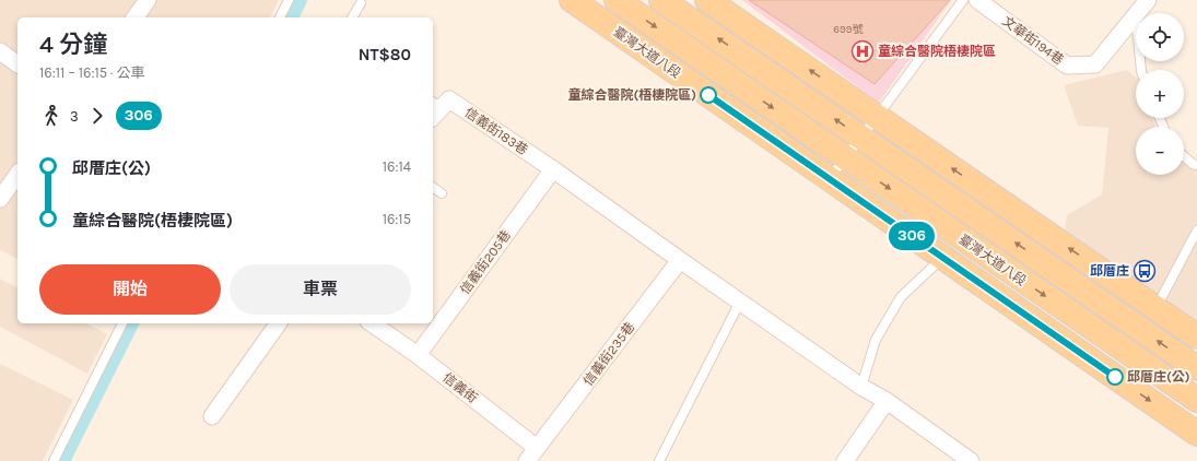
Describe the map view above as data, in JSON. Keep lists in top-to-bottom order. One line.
{"streets":{"main road":["臺灣大道八段"],"street":["文華街194巷","信義街183巷","信義街205巷","信義街235巷","信義街"]},"crossings":[["信義街183巷","信義街205巷"],["信義街205巷","信義街"],["信義街235巷","信義街"]],"places":{"hospital":["童綜合醫院梧棲院區"],"other":["童綜合醫院(梧棲院區)","邱厝庄(公)"],"bus stop":["邱厝庄"]},"lines":["bus line 306"],"house_numbers":["699號"],"page":{"on_map":"306","map_buttons":["+","−"],"heading":["4 分鐘","16:11 – 16:15 · 公車","NT$80"],"legs":["3","306"],"list":[{"name":"邱厝庄(公)","value":"16:14"},{"name":"童綜合醫院(梧棲院區)","value":"16:15"}],"buttons":["開始","車票"]}}
